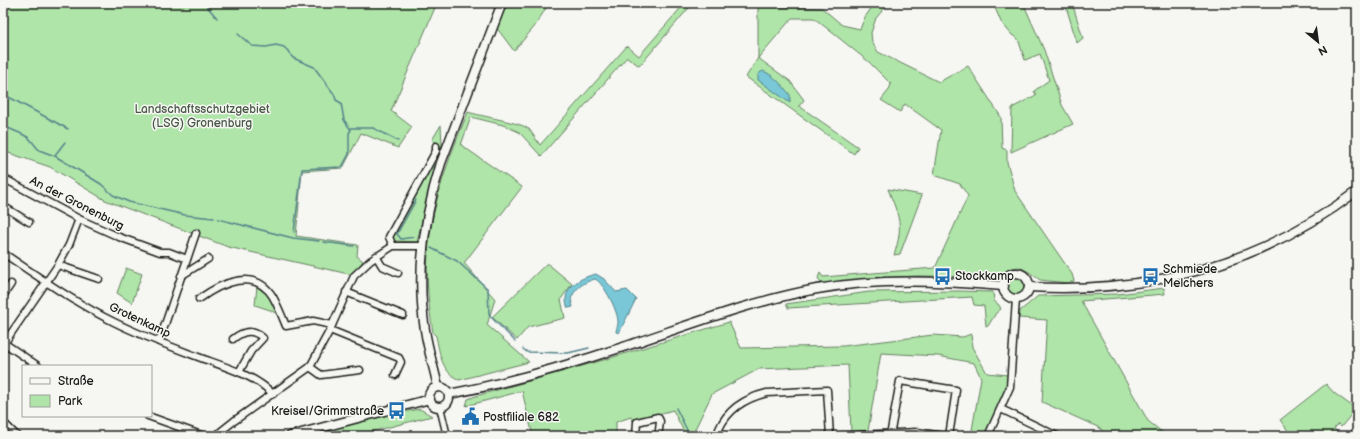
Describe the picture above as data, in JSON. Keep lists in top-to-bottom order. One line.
{"streets":{"street":["An der Gronenburg","Grotenkamp"]},"parks":["Landschaftsschutzgebiet (LSG) Gronenburg"],"places":{"bus stop":["Stockkamp","Schmiede Melchers","Kreisel/Grimmstraße"],"public building":["Postfiliale 682"]},"legend":["Straße","Park"],"north":"bottom right"}
